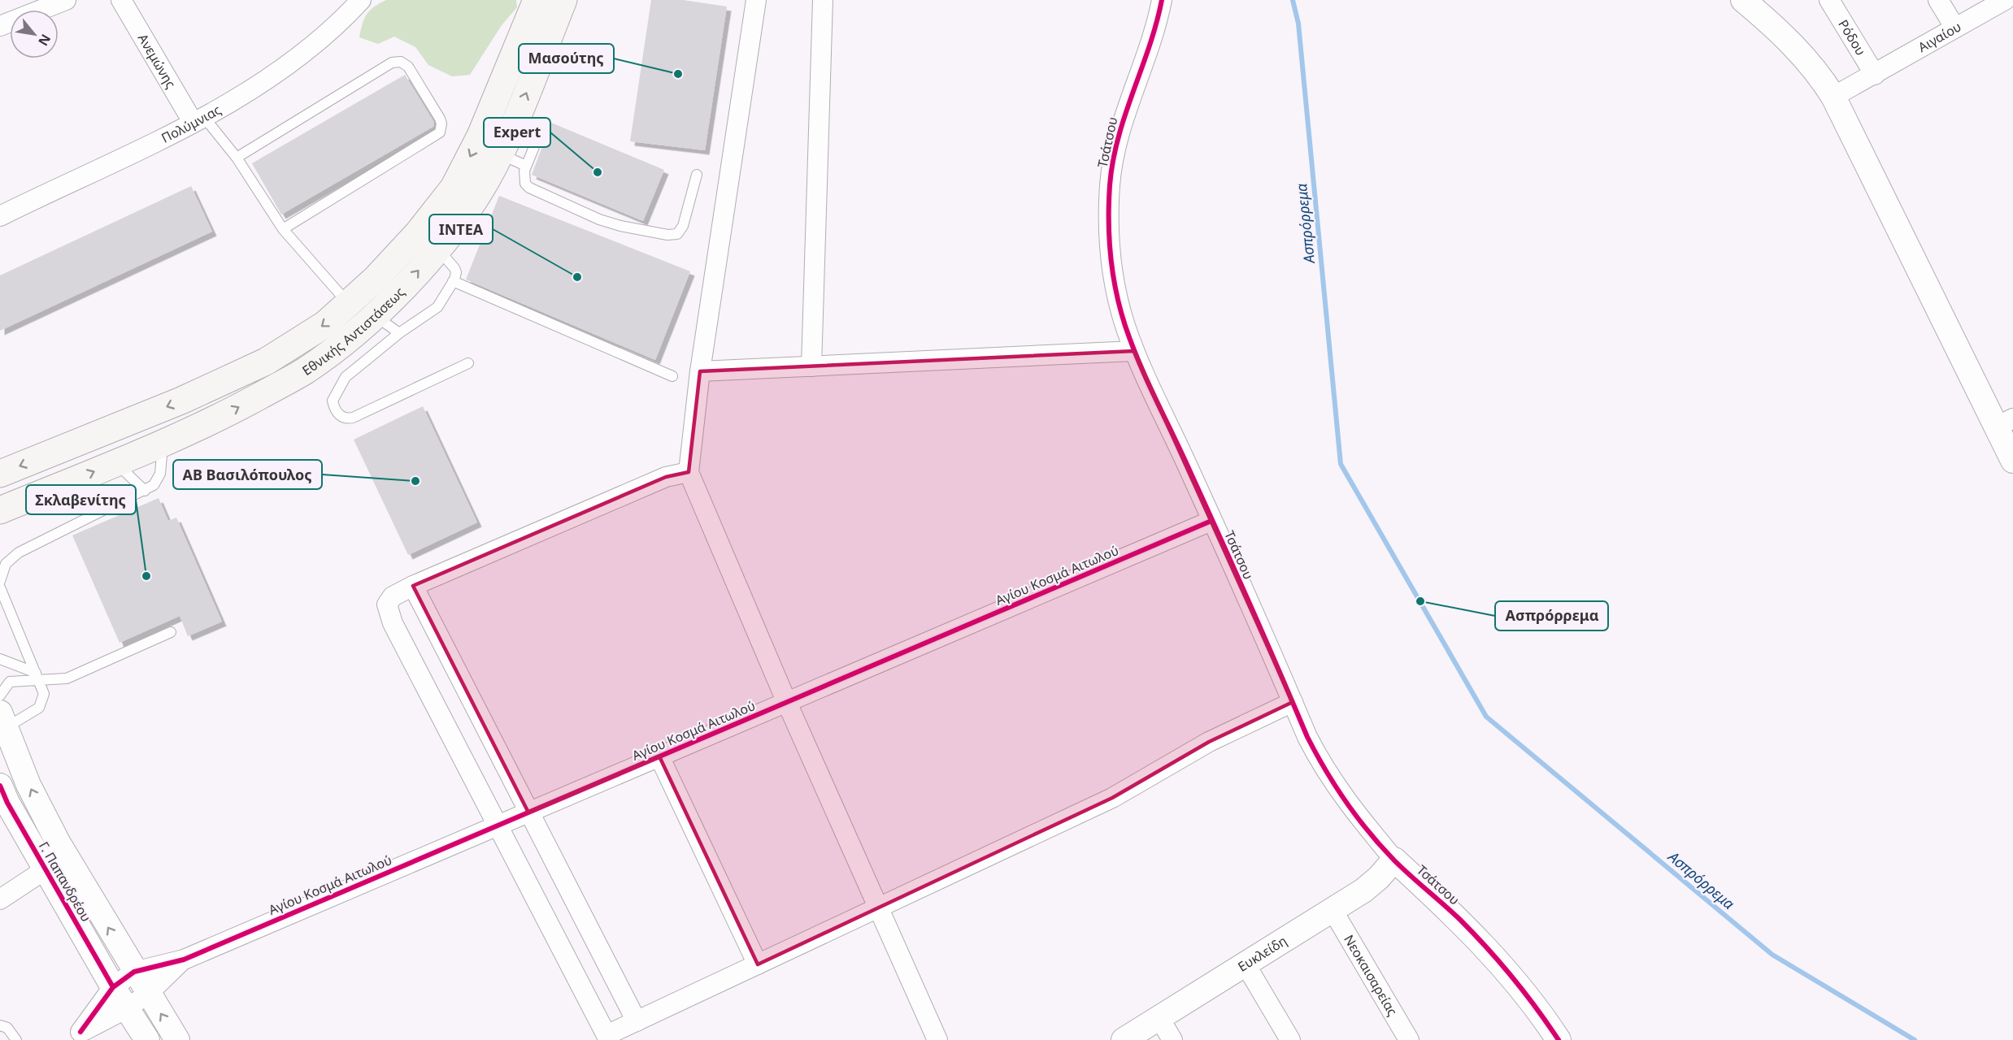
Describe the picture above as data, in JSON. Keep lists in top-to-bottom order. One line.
{"streets":{"main road":["Εθνικής Αντιστάσεως"],"street":["Αιγαίου","Ρόδου","Ανεμώνης","Πολύμνιας","Τσάτσου","Αγίου Κοσμά Αιτωλού","Γ. Παπανδρέου","Ευκλείδη","Νεοκαισαρείας"]},"crossings":[["Αιγαίου","Ρόδου"],["Ανεμώνης","Πολύμνιας"],["Τσάτσου","Αγίου Κοσμά Αιτωλού"],["Τσάτσου","Ευκλείδη"],["Ευκλείδη","Νεοκαισαρείας"]],"water":["Ασπρόρρεμα"],"places":["Μασούτης","Expert","INTEA","ΑΒ Βασιλόπουλος","Σκλαβενίτης","Ασπρόρρεμα"],"north":"bottom right"}
